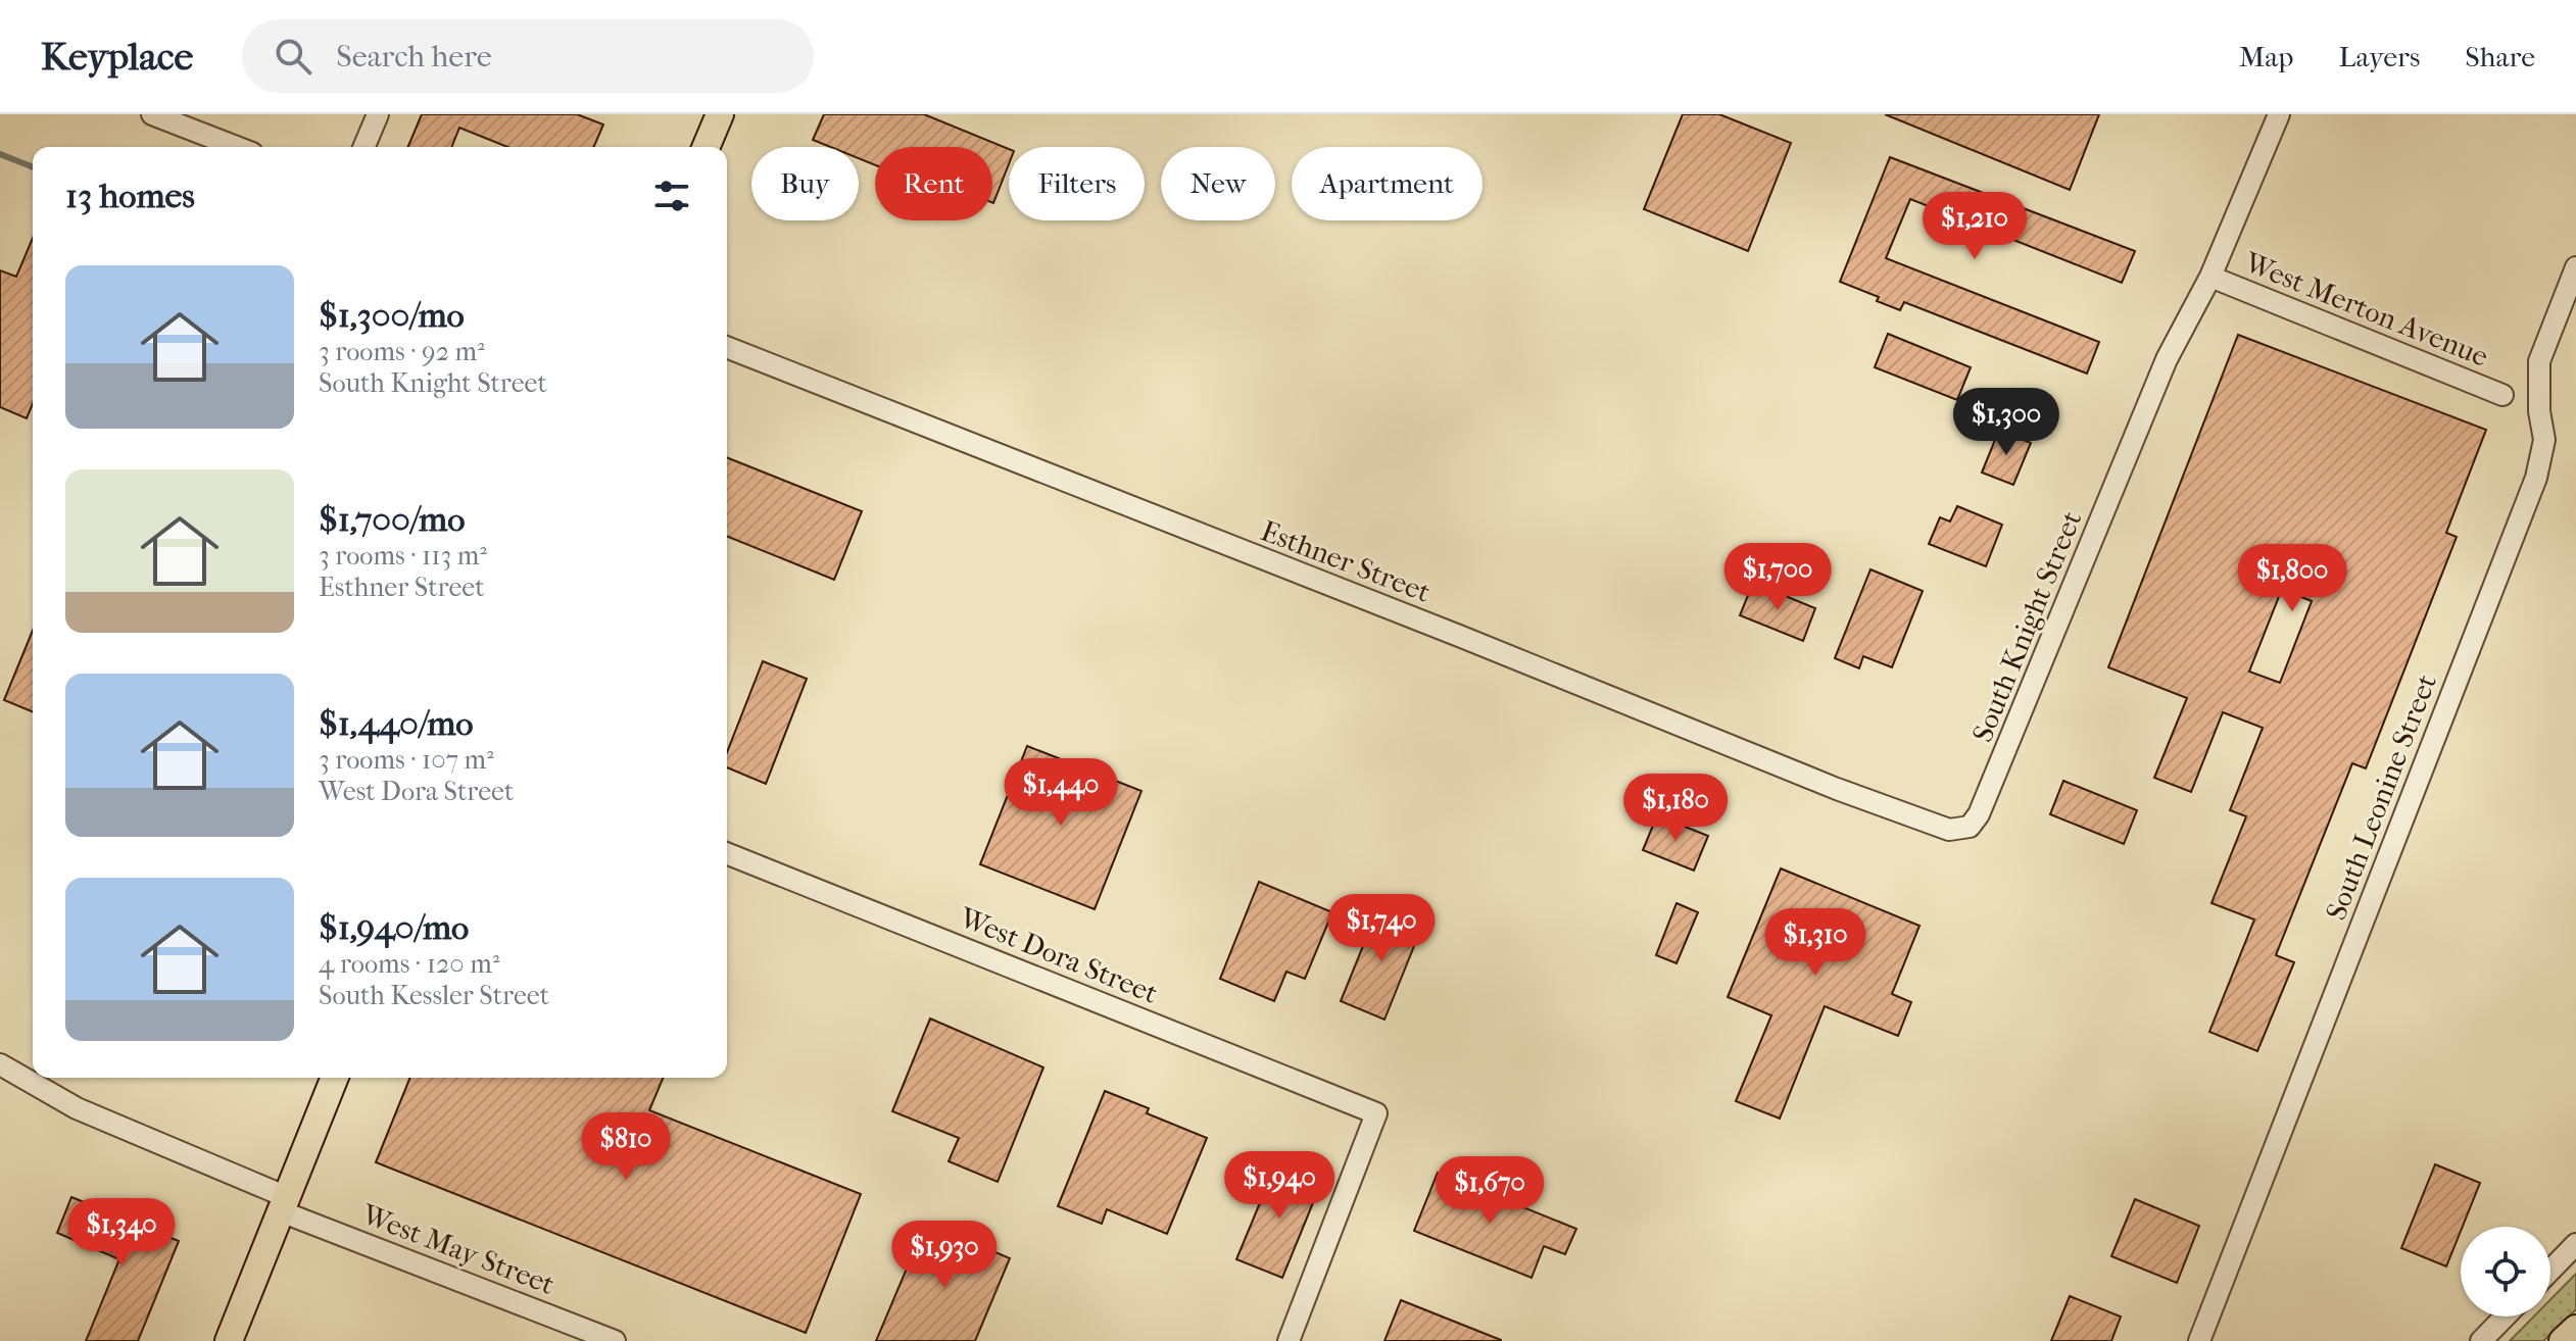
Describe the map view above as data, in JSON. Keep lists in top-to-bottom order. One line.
{"streets":{"street":["West Merton Avenue","Esthner Street","South Knight Street","South Leonine Street","West Dora Street","West May Street"]},"crossings":[["West Merton Avenue","South Knight Street"],["Esthner Street","South Knight Street"]],"page":{"header":"Keyplace","search":"Search here","nav":["Map","Layers","Share"],"chip":["Buy","Rent","Filters","New","Apartment"],"heading":"13 homes","price":["$1,210","$1,300","$1,700","$1,800","$1,440","$1,180","$1,740","$1,310","$810","$1,940","$1,670","$1,340","$1,930"],"list":[{"name":"$1,300/mo","note":"3 rooms · 92 m² · South Knight Street"},{"name":"$1,700/mo","note":"3 rooms · 113 m² · Esthner Street"},{"name":"$1,440/mo","note":"3 rooms · 107 m² · West Dora Street"},{"name":"$1,940/mo","note":"4 rooms · 120 m² · South Kessler Street"}]}}
